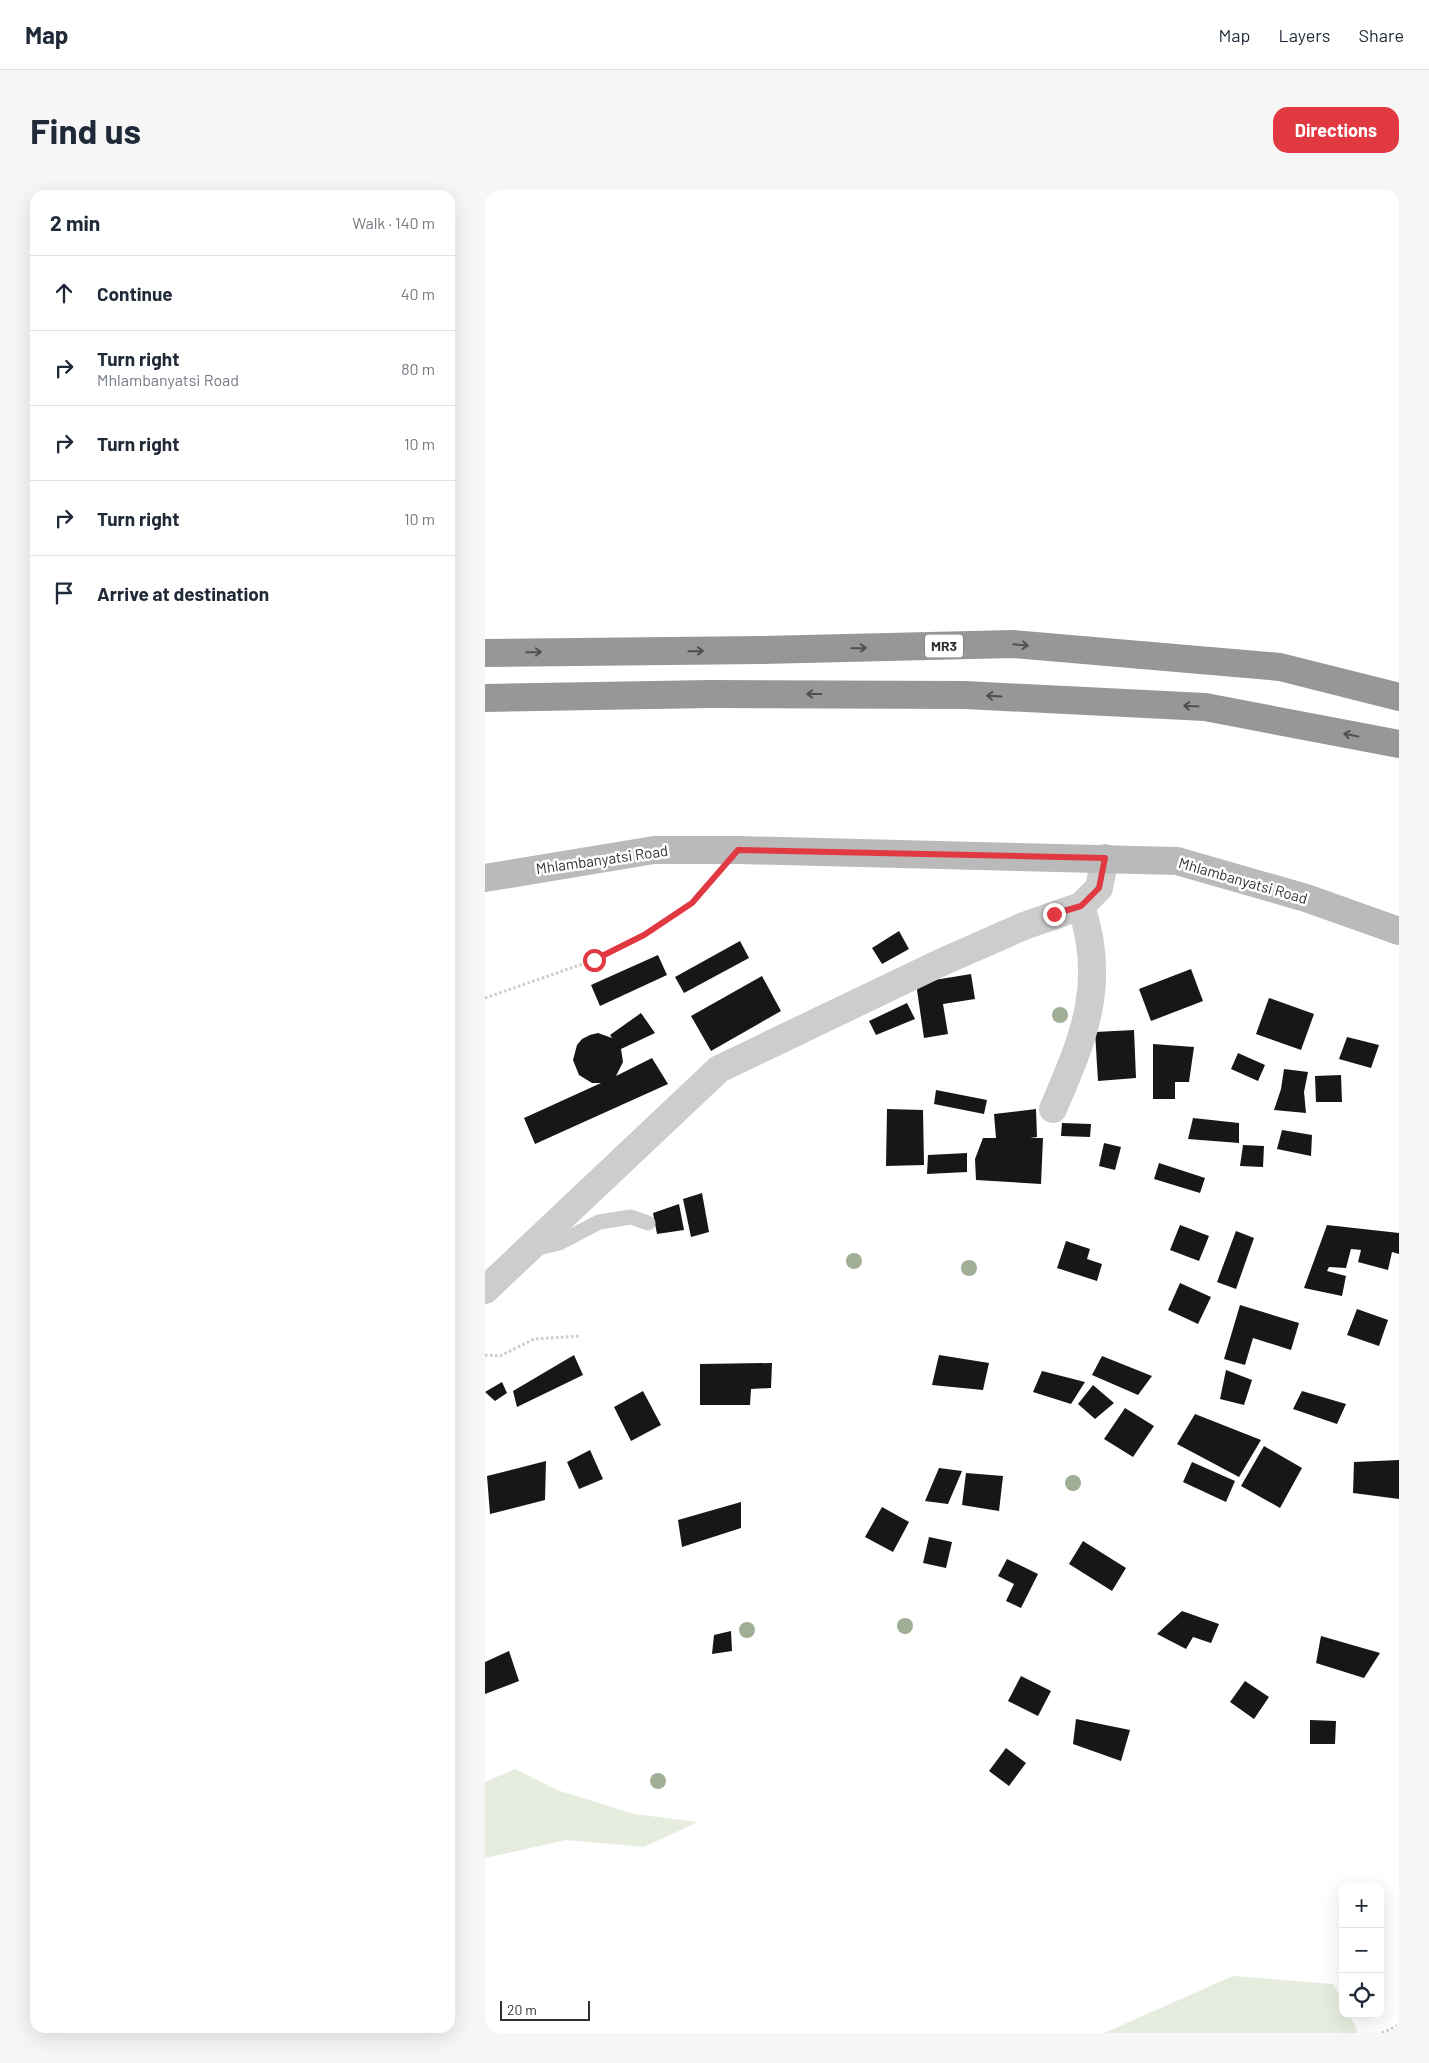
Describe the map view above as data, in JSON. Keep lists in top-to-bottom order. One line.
{"streets":{"highway":["MR3"],"main road":["Mhlambanyatsi Road"]},"scale_bar":"20 m","page":{"header":"Map","nav":["Map","Layers","Share"],"buttons":"Directions","title":"Find us","heading":["2 min","Walk · 140 m"],"list":[["Continue","40 m"],["Turn right","Mhlambanyatsi Road","80 m"],["Turn right","10 m"],["Turn right","10 m"],"Arrive at destination"],"map_buttons":["+","−"],"scale":"20 m"}}
